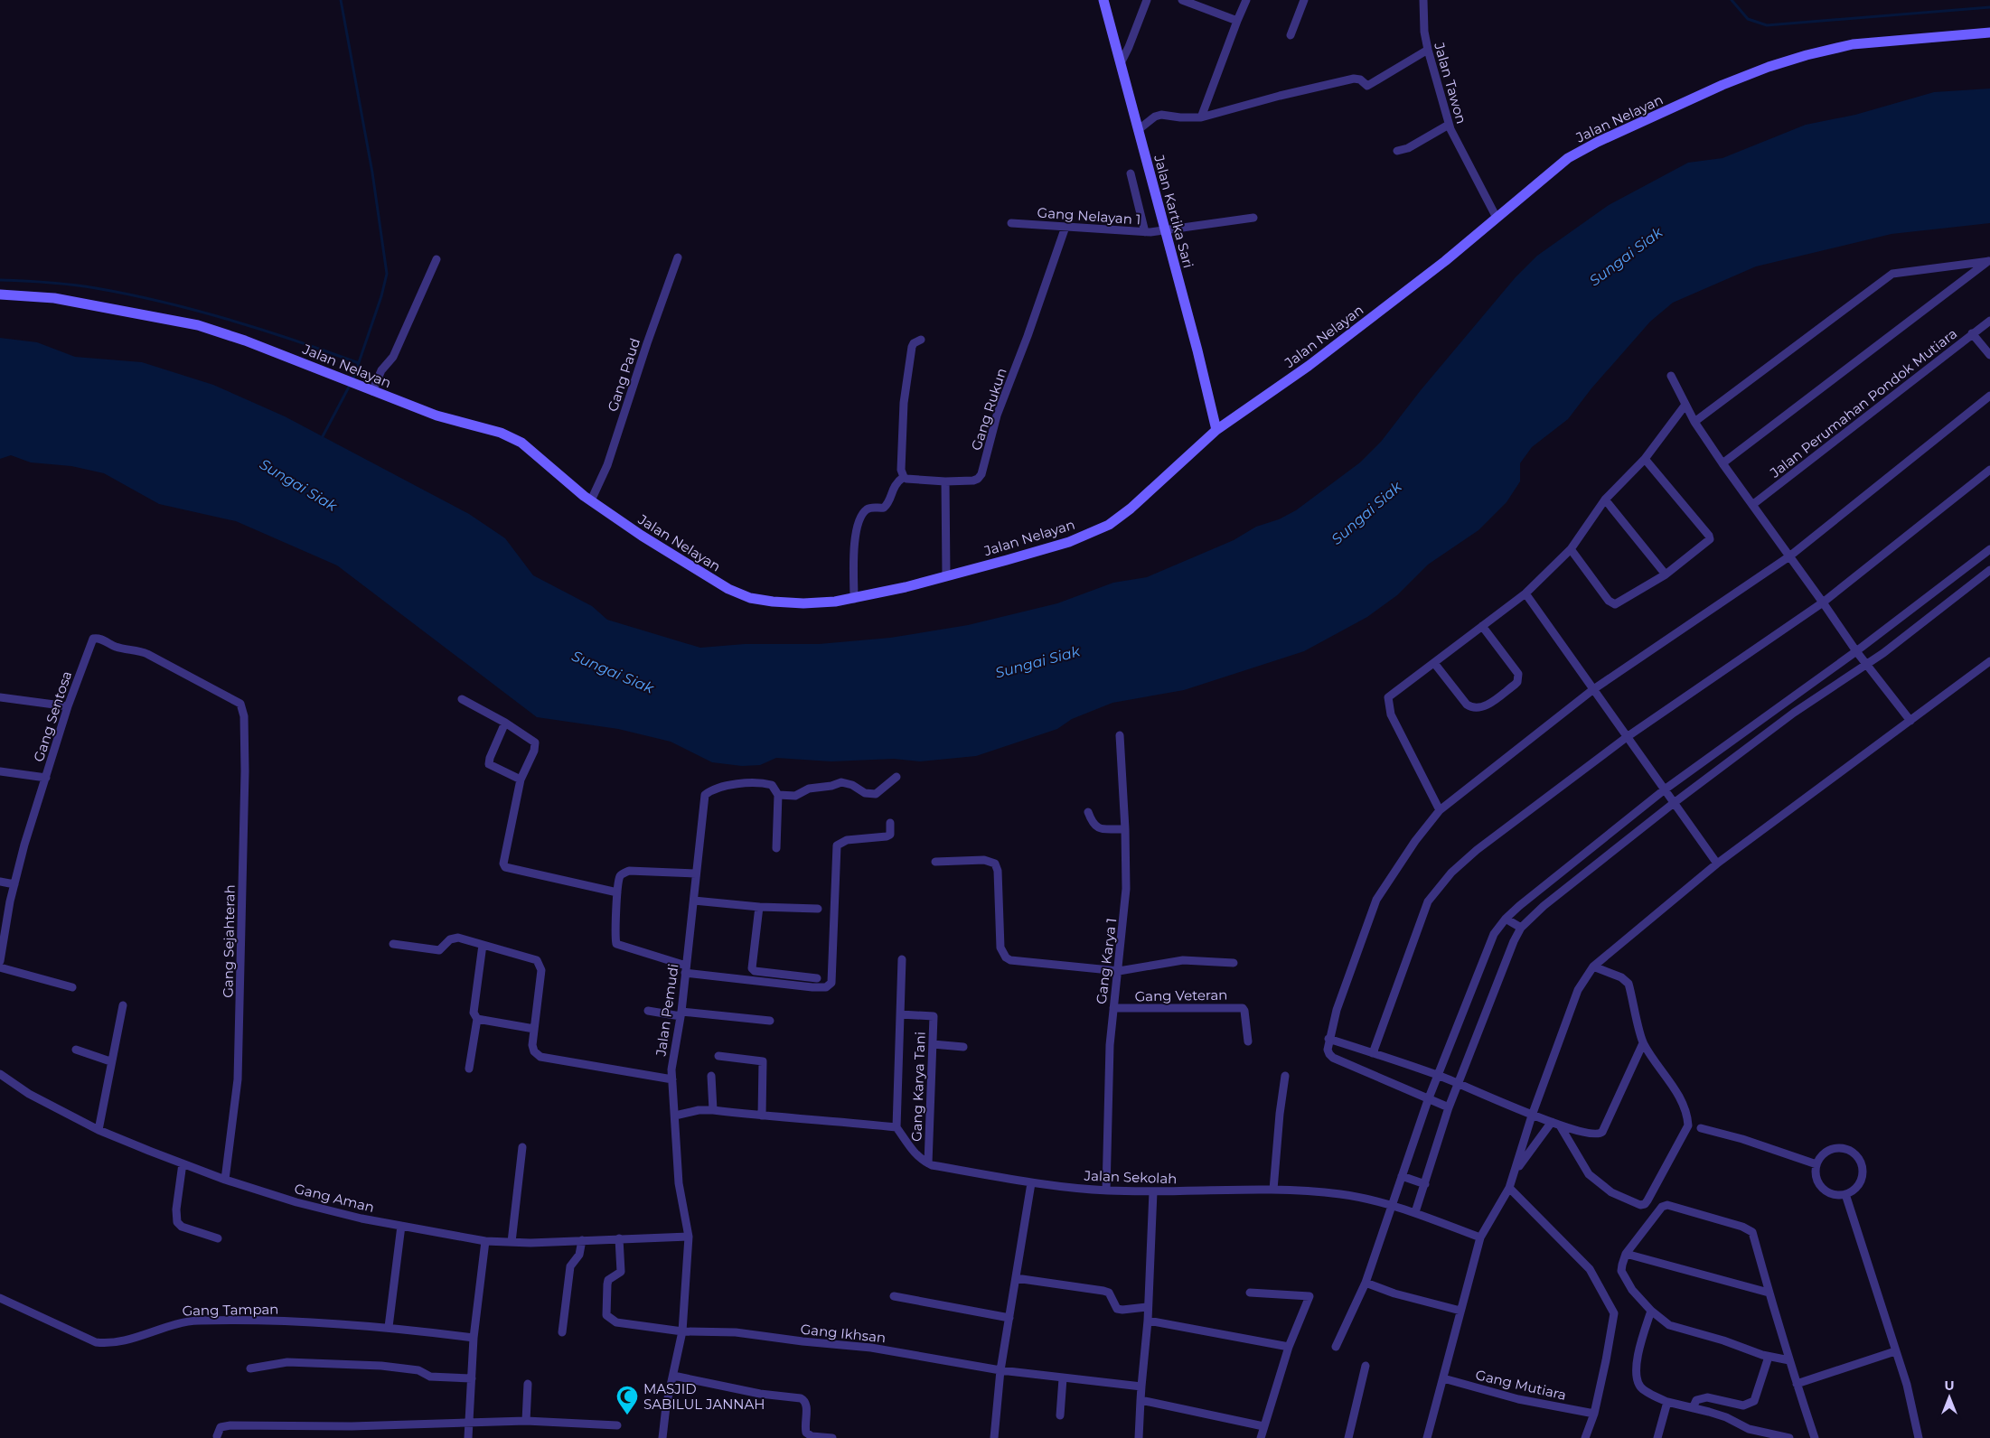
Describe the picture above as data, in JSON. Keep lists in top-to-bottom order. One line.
{"streets":{"main road":["Jalan Nelayan","Jalan Kartika Sari"],"street":["Jalan Tawon","Gang Nelayan 1","Gang Paud","Jalan Perumahan Pondok Mutiara","Gang Rukun","Gang Sentosa","Gang Sejahterah","Gang Karya 1","Gang Veteran","Jalan Pemudi","Gang Karya Tani","Jalan Sekolah","Gang Aman","Gang Tampan","Gang Ikhsan","Gang Mutiara"]},"crossings":[["Jalan Tawon","Jalan Nelayan"],["Jalan Nelayan","Jalan Kartika Sari"],["Jalan Nelayan","Gang Paud"],["Jalan Kartika Sari","Gang Nelayan 1"],["Gang Nelayan 1","Gang Rukun"],["Gang Sentosa","Gang Sejahterah"],["Gang Sejahterah","Gang Aman"],["Gang Karya 1","Gang Veteran"],["Gang Karya 1","Jalan Sekolah"],["Jalan Pemudi","Gang Aman"],["Jalan Pemudi","Gang Ikhsan"],["Gang Karya Tani","Jalan Sekolah"],["Gang Aman","Gang Ikhsan"]],"water":["Sungai Siak"],"places":{"mosque":["MASJID SABILUL JANNAH"]},"north":"top"}
